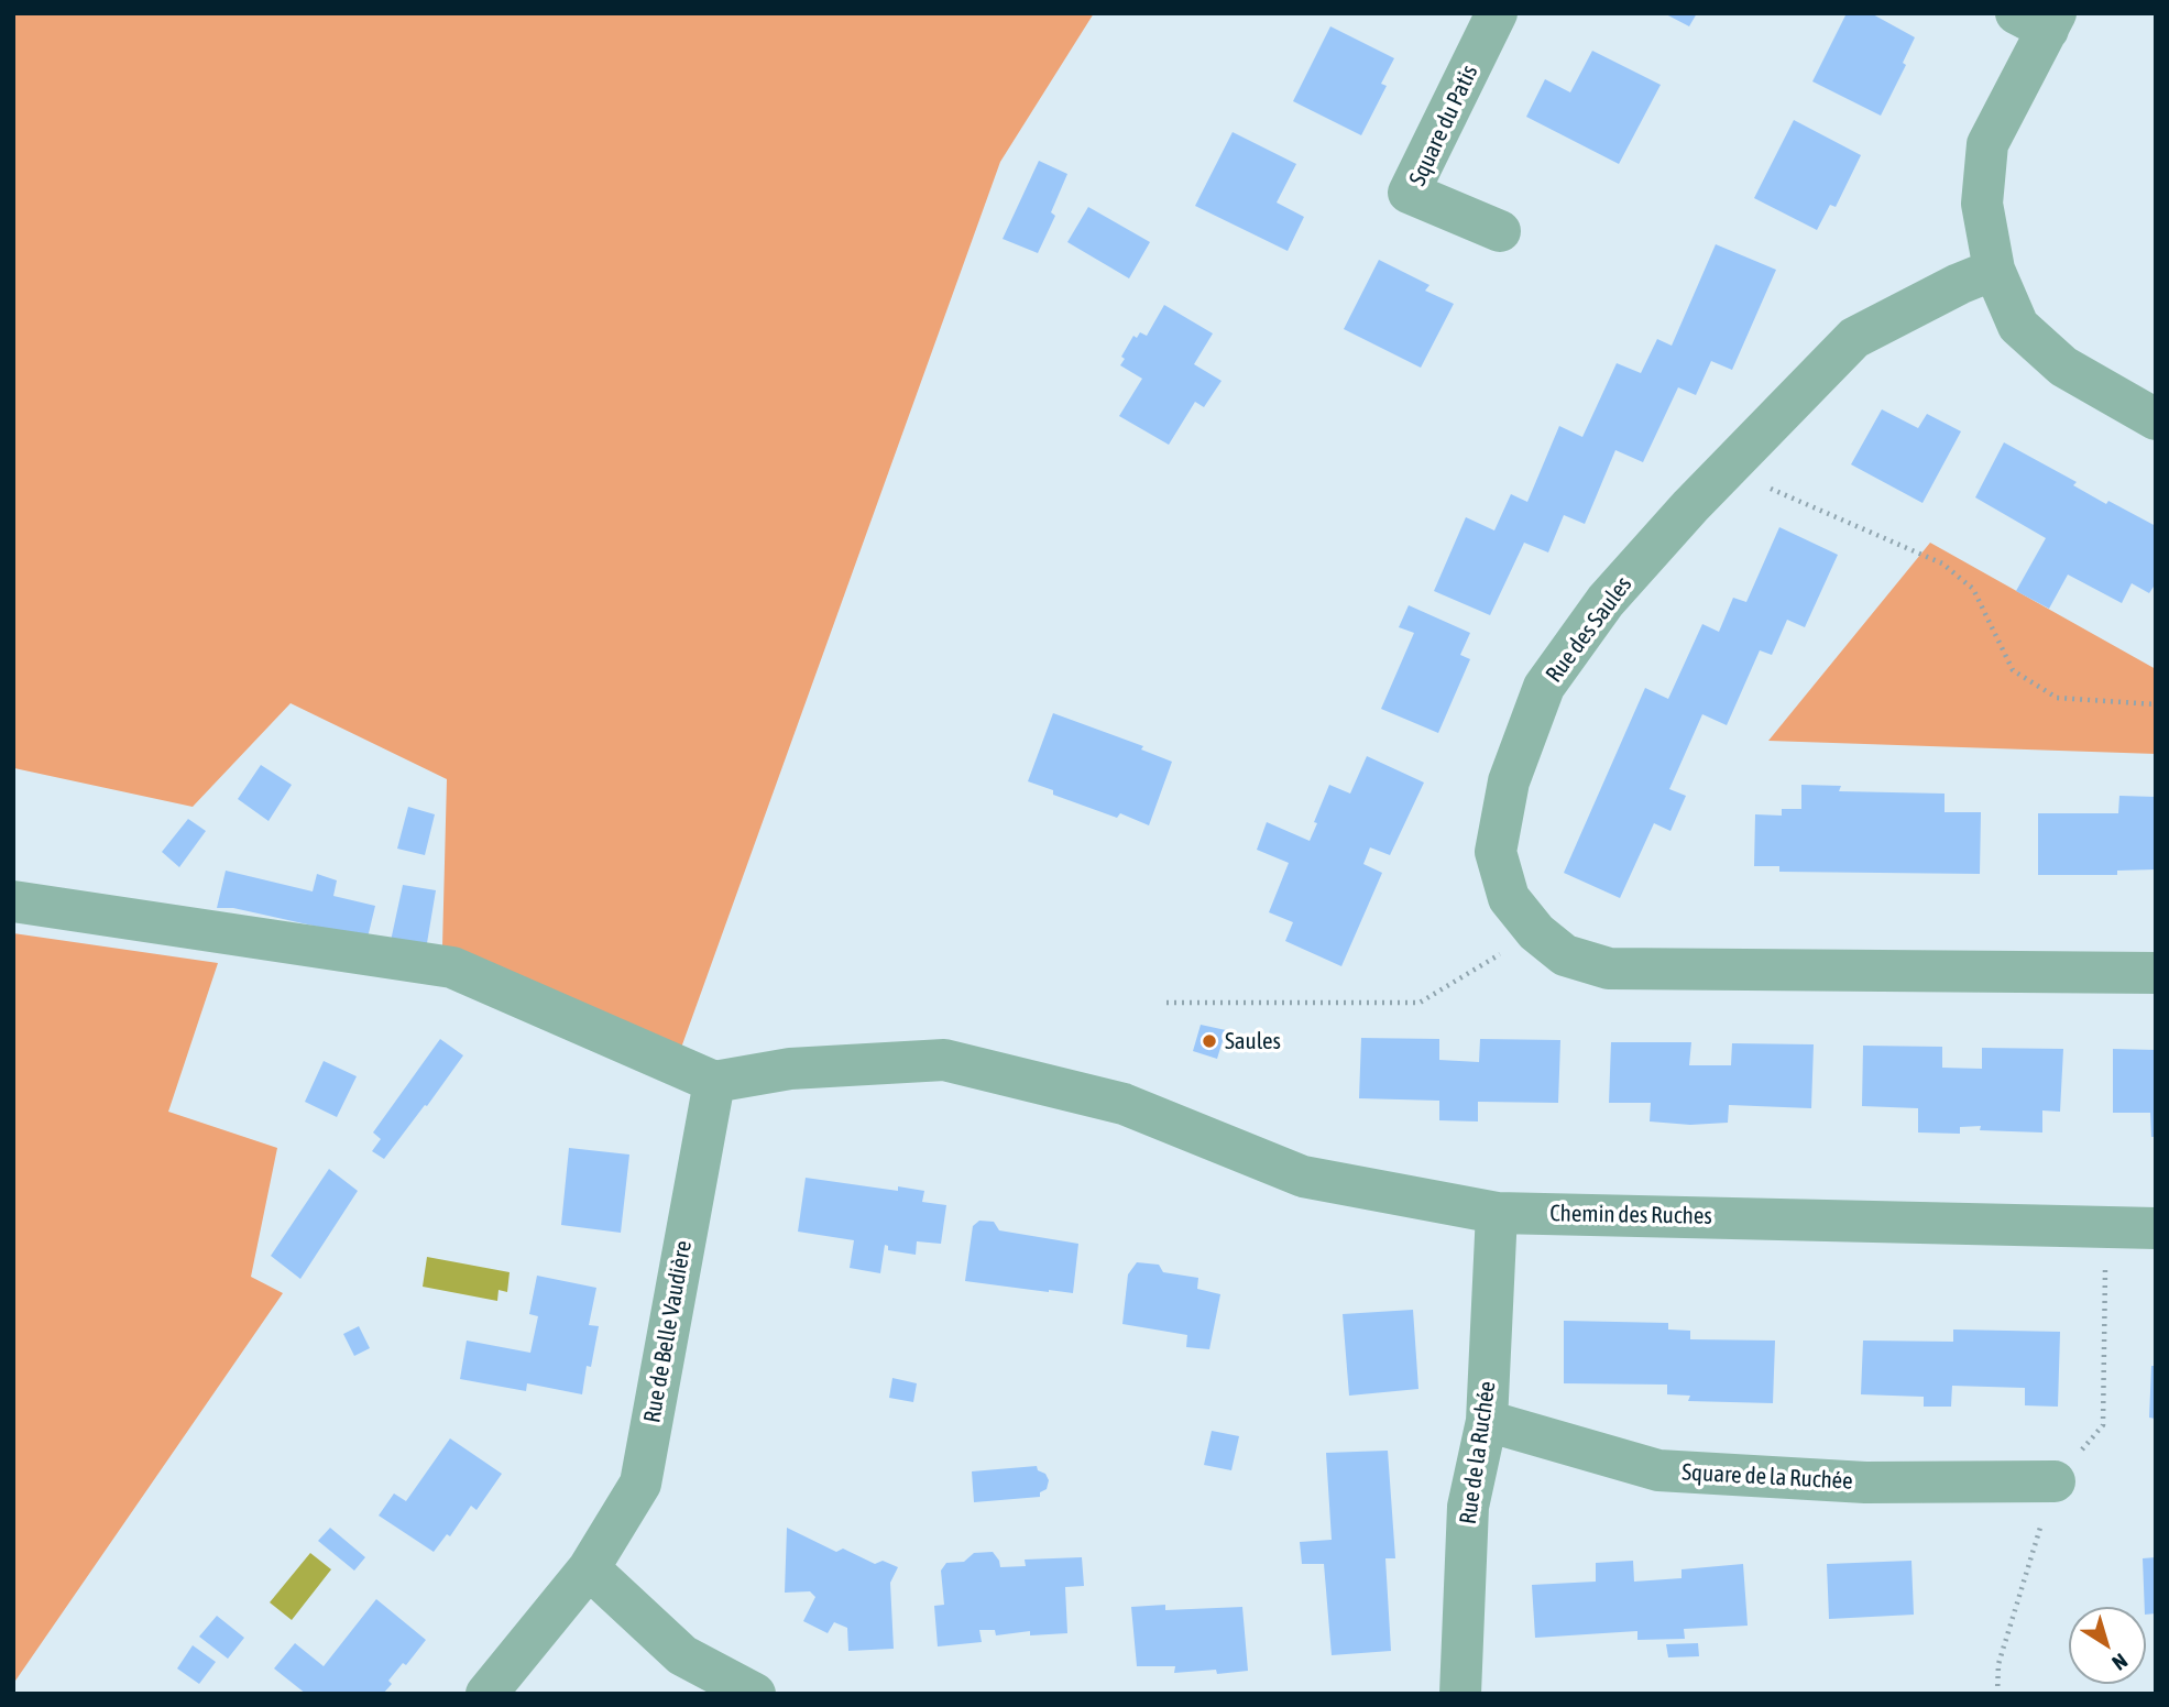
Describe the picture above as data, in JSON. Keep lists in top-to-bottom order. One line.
{"streets":{"street":["Square du Patis","Rue des Saules","Chemin des Ruches","Rue de Belle Vaudière","Rue de la Ruchée","Square de la Ruchée"]},"crossings":[["Chemin des Ruches","Rue de Belle Vaudière"],["Chemin des Ruches","Rue de la Ruchée"],["Rue de la Ruchée","Square de la Ruchée"]],"places":["Saules"],"north":"bottom right"}
